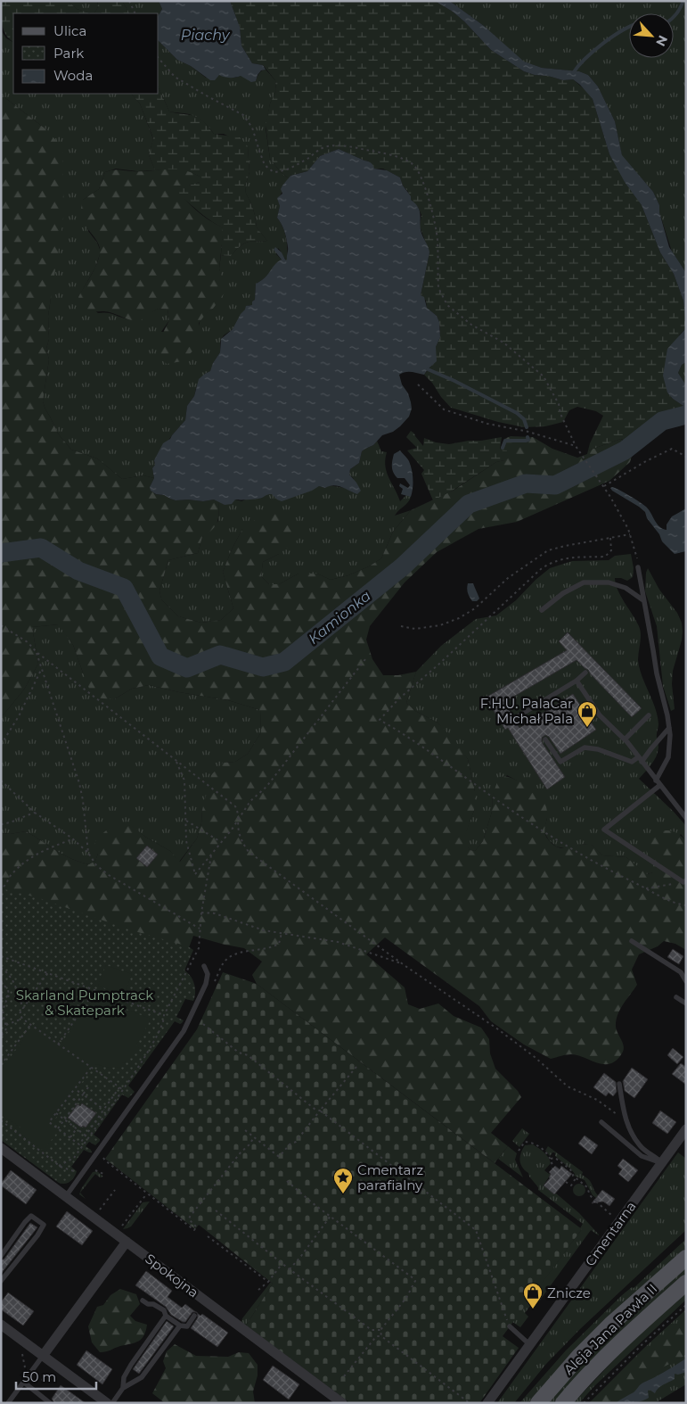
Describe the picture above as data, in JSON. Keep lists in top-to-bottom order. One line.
{"streets":{"main road":["Aleja Jana Pawła II"],"street":["Cmentarna","Spokojna"]},"water":["Piachy","Kamionka"],"parks":["Skarland Pumptrack & Skatepark"],"places":{"shop":["F.H.U. PalaCar Michał Pala","Znicze"],"place":["Cmentarz parafialny"]},"legend":["Ulica","Park","Woda"],"scale_bar":"50 m","north":"bottom right"}
